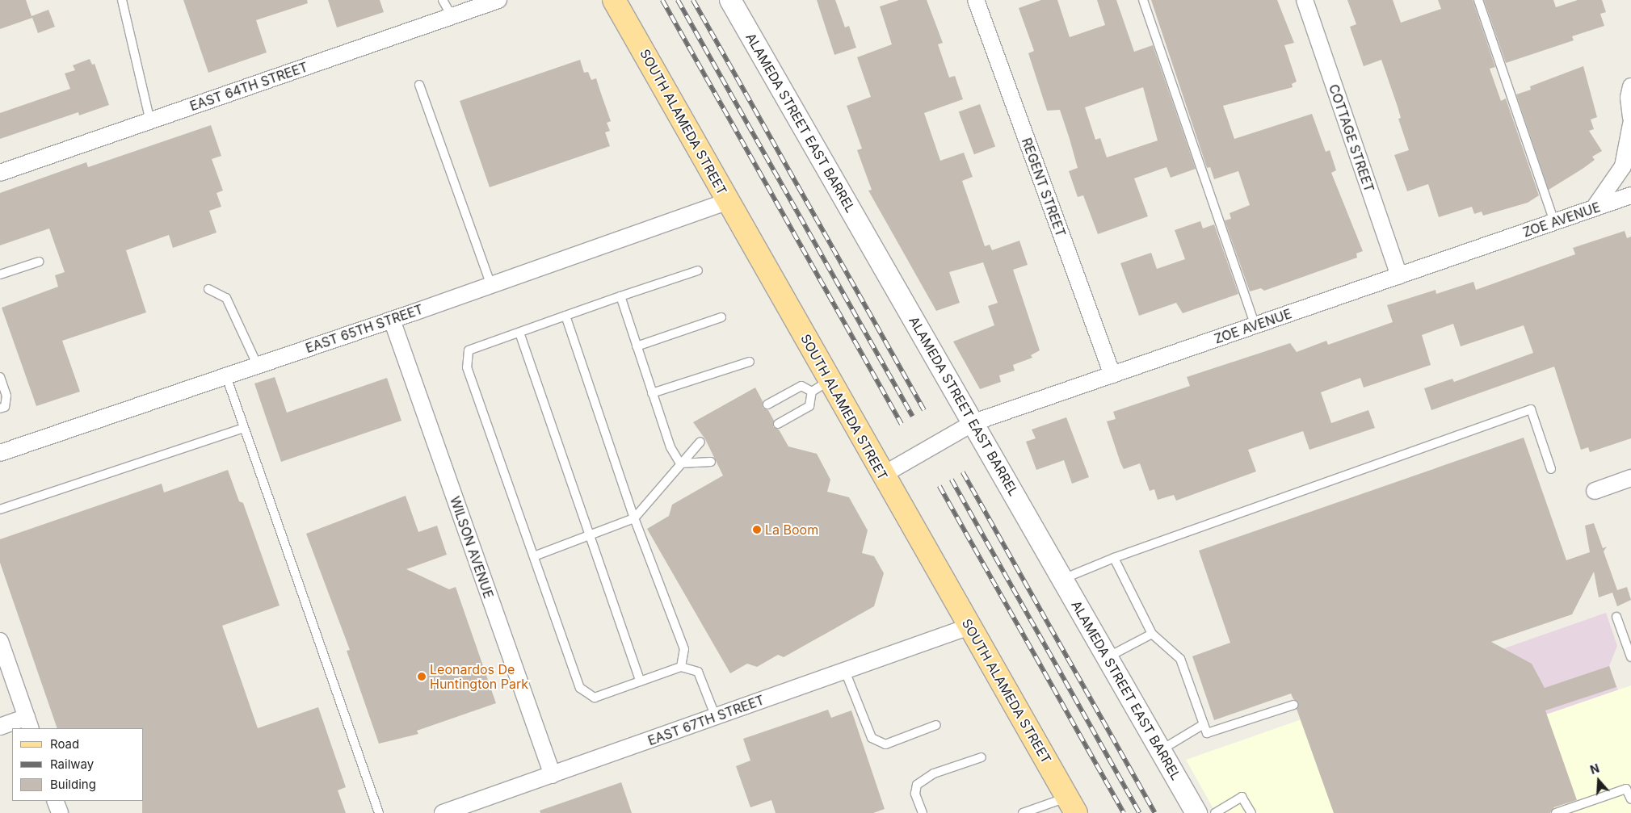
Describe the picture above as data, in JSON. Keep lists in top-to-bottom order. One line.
{"streets":{"main road":["SOUTH ALAMEDA STREET"],"street":["EAST 64TH STREET","ALAMEDA STREET EAST BARREL","COTTAGE STREET","REGENT STREET","ZOE AVENUE","EAST 65TH STREET","WILSON AVENUE","EAST 67TH STREET"]},"crossings":[["SOUTH ALAMEDA STREET","ZOE AVENUE"],["SOUTH ALAMEDA STREET","EAST 65TH STREET"],["SOUTH ALAMEDA STREET","EAST 67TH STREET"],["ALAMEDA STREET EAST BARREL","ZOE AVENUE"],["COTTAGE STREET","ZOE AVENUE"],["REGENT STREET","ZOE AVENUE"],["EAST 65TH STREET","WILSON AVENUE"],["WILSON AVENUE","EAST 67TH STREET"]],"places":["La Boom","Leonardos De Huntington Park"],"legend":["Road","Railway","Building"],"north":"top"}
